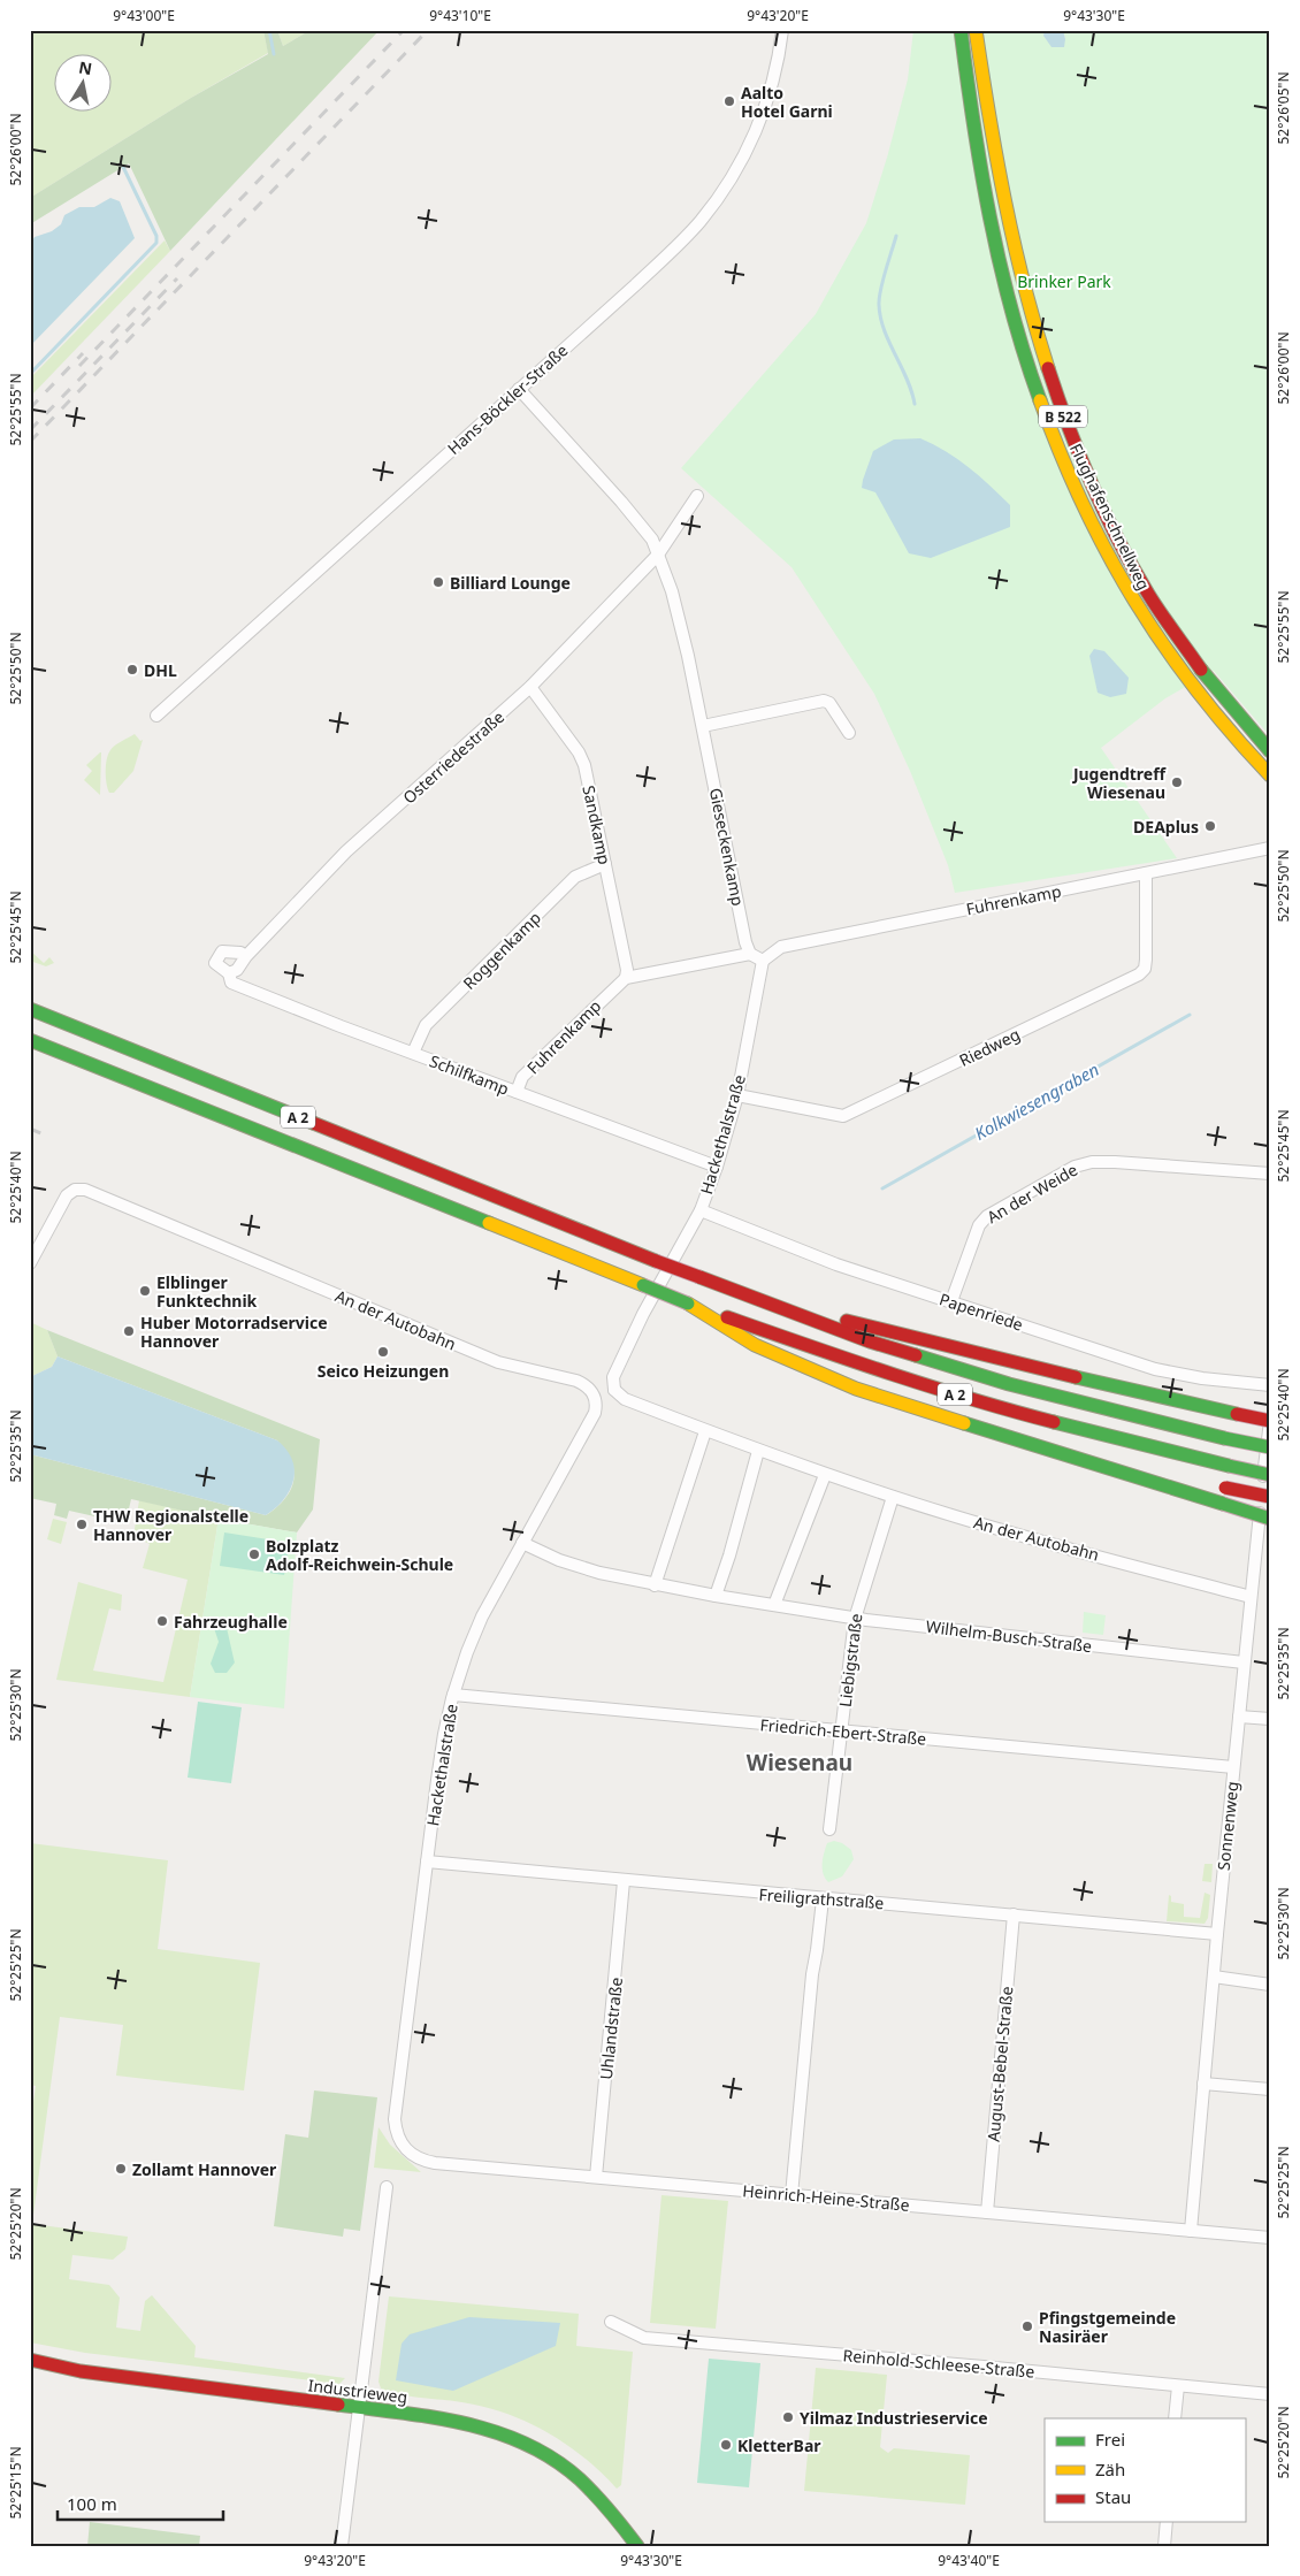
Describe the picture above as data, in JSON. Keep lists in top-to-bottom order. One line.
{"streets":{"main road":["B 522","Flughafenschnellweg","A 2","Industrieweg"],"street":["Hans-Böckler-Straße","Osterriedestraße","Sandkamp","Gieseckenkamp","Fuhrenkamp","Roggenkamp","Riedweg","Schilfkamp","Hackethalstraße","An der Weide","Papenriede","An der Autobahn","Wilhelm-Busch-Straße","Liebigstraße","Friedrich-Ebert-Straße","Sonnenweg","Freiligrathstraße","Uhlandstraße","August-Bebel-Straße","Heinrich-Heine-Straße","Reinhold-Schleese-Straße"]},"crossings":[["Hans-Böckler-Straße","Gieseckenkamp"],["Osterriedestraße","Sandkamp"],["Osterriedestraße","Gieseckenkamp"],["Osterriedestraße","Schilfkamp"],["Sandkamp","Fuhrenkamp"],["Sandkamp","Roggenkamp"],["Fuhrenkamp","Riedweg"],["Fuhrenkamp","Schilfkamp"],["Fuhrenkamp","Hackethalstraße"],["Roggenkamp","Schilfkamp"],["Riedweg","Hackethalstraße"],["Schilfkamp","Hackethalstraße"],["Hackethalstraße","Papenriede"],["Hackethalstraße","An der Autobahn"],["Hackethalstraße","Wilhelm-Busch-Straße"],["Hackethalstraße","Friedrich-Ebert-Straße"],["Hackethalstraße","Freiligrathstraße"],["Hackethalstraße","Heinrich-Heine-Straße"],["An der Weide","Papenriede"],["An der Autobahn","Liebigstraße"],["An der Autobahn","Sonnenweg"],["Wilhelm-Busch-Straße","Liebigstraße"],["Wilhelm-Busch-Straße","Sonnenweg"],["Liebigstraße","Friedrich-Ebert-Straße"],["Friedrich-Ebert-Straße","Sonnenweg"],["Sonnenweg","Freiligrathstraße"],["Sonnenweg","Heinrich-Heine-Straße"],["Freiligrathstraße","Uhlandstraße"],["Freiligrathstraße","August-Bebel-Straße"],["Uhlandstraße","Heinrich-Heine-Straße"],["August-Bebel-Straße","Heinrich-Heine-Straße"]],"districts":["Wiesenau"],"water":["Kolkwiesengraben"],"parks":["Brinker Park"],"places":["Aalto Hotel Garni","Billiard Lounge","DHL","Jugendtreff Wiesenau","DEAplus","Elblinger Funktechnik","Huber Motorradservice Hannover","Seico Heizungen","THW Regionalstelle Hannover","Bolzplatz Adolf-Reichwein-Schule","Fahrzeughalle","Zollamt Hannover","Pfingstgemeinde Nasiräer","Yilmaz Industrieservice","KletterBar"],"legend":["Frei","Zäh","Stau"],"scale_bar":"100 m","north":"top","coordinates":["9°43'00\"E","9°43'10\"E","9°43'20\"E","9°43'30\"E","52°26'05\"N","52°26'00\"N","52°25'55\"N","52°25'50\"N","52°25'45\"N","52°25'40\"N","52°25'35\"N","52°25'30\"N","52°25'25\"N","52°25'20\"N","52°25'15\"N","9°43'40\"E"]}
